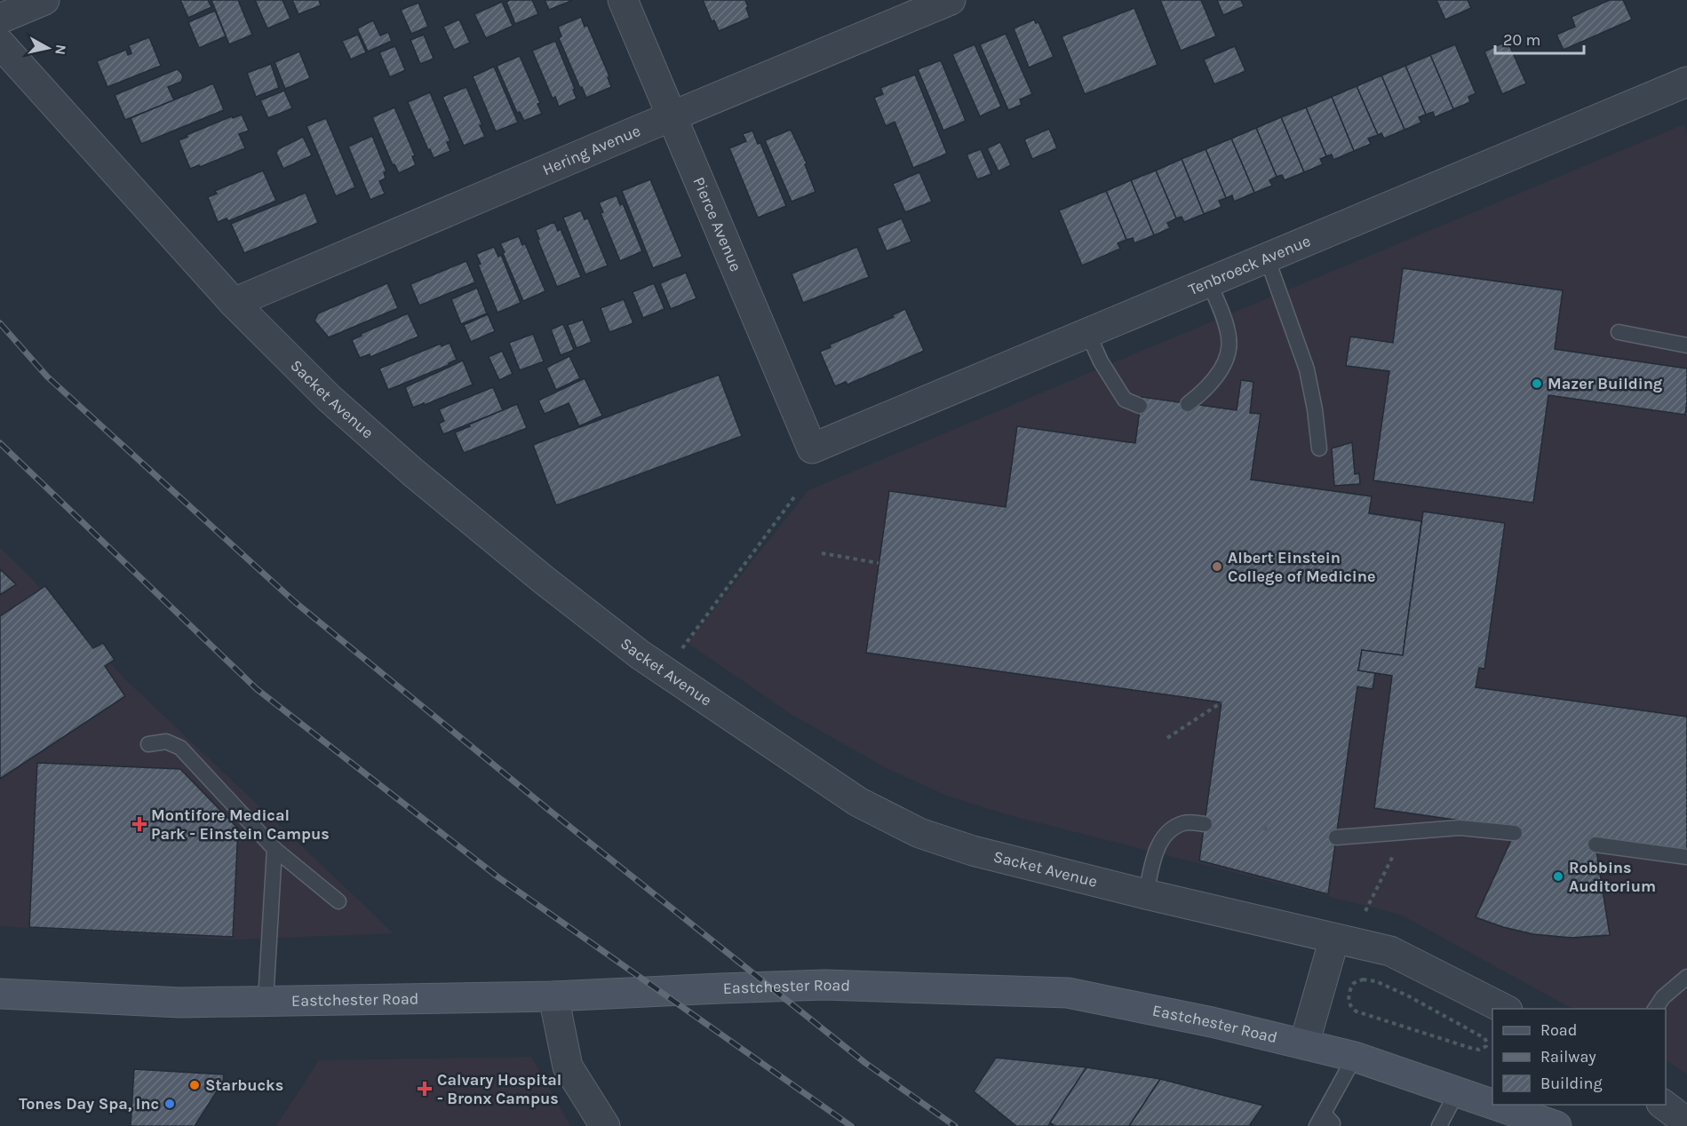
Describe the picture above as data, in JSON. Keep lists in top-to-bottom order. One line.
{"streets":{"main road":["Eastchester Road"],"street":["Hering Avenue","Pierce Avenue","Tenbroeck Avenue","Sacket Avenue"]},"crossings":[["Hering Avenue","Pierce Avenue"],["Hering Avenue","Sacket Avenue"],["Pierce Avenue","Tenbroeck Avenue"]],"places":{"other":["Mazer Building","Albert Einstein College of Medicine","Robbins Auditorium","Starbucks","Tones Day Spa, Inc"],"health":["Montifore Medical Park - Einstein Campus","Calvary Hospital - Bronx Campus"]},"legend":["Road","Railway","Building"],"scale_bar":"20 m","north":"right"}
